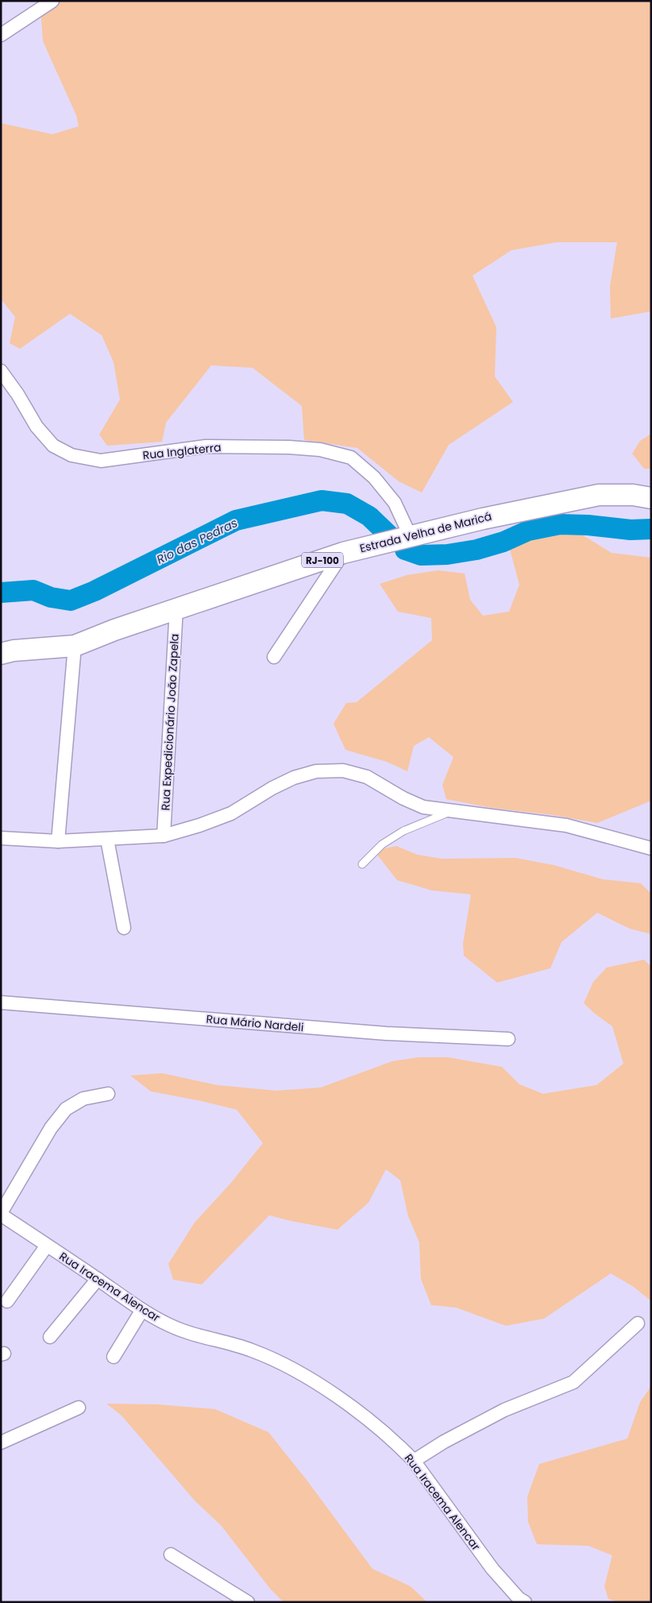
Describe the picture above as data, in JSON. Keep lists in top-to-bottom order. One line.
{"streets":{"main road":["Estrada Velha de Maricá","RJ-100"],"street":["Rua Inglaterra","Rua Expedicionário João Zapela","Rua Mário Nardeli","Rua Iracema Alencar"]},"crossings":[["Rua Inglaterra","Estrada Velha de Maricá"],["Estrada Velha de Maricá","Rua Expedicionário João Zapela"]],"water":["Rio das Pedras"]}
